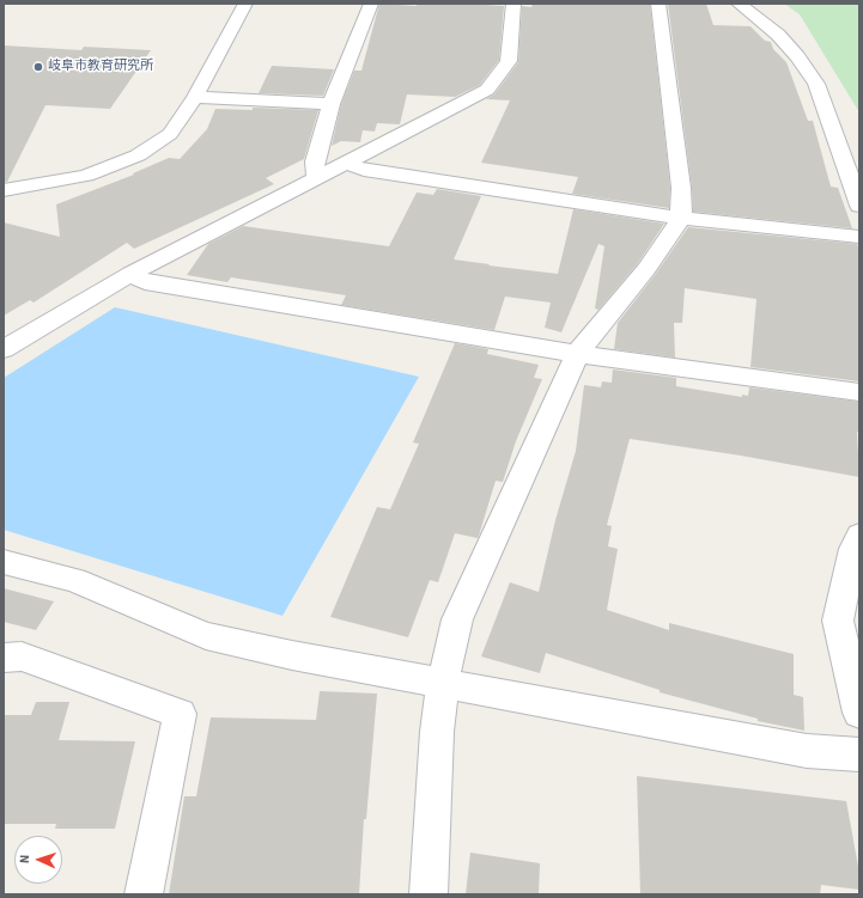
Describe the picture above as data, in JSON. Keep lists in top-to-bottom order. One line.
{"places":["岐阜市教育研究所"],"north":"left"}
